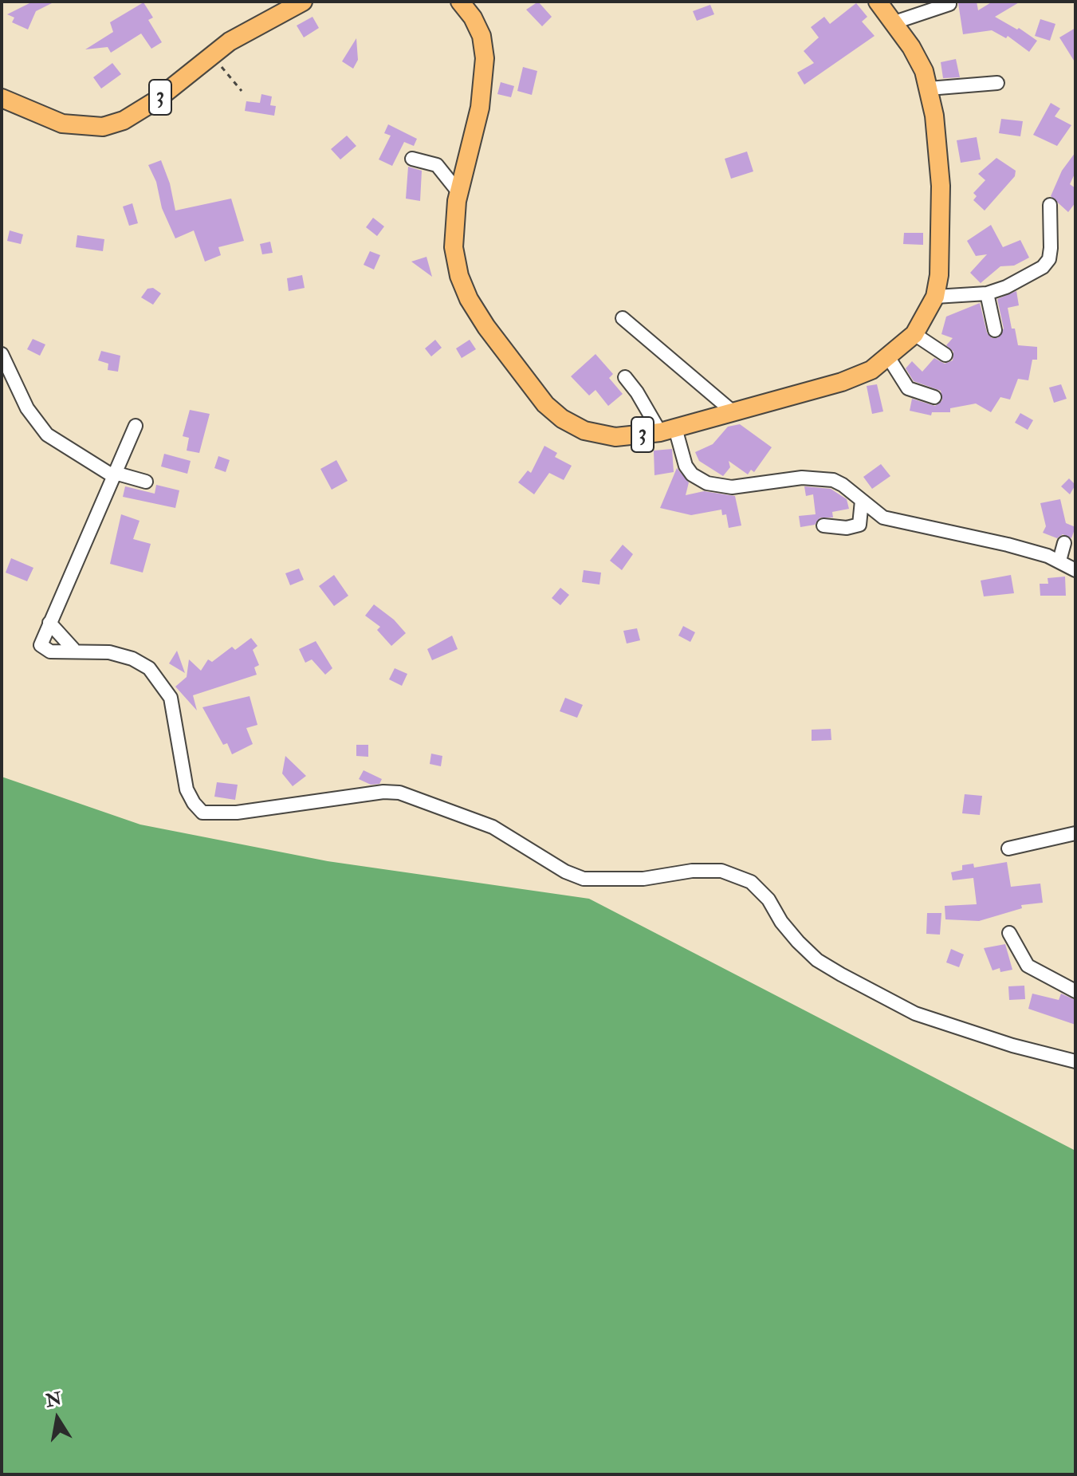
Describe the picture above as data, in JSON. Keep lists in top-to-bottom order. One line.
{"streets":{"highway":["3"]},"north":"top"}
